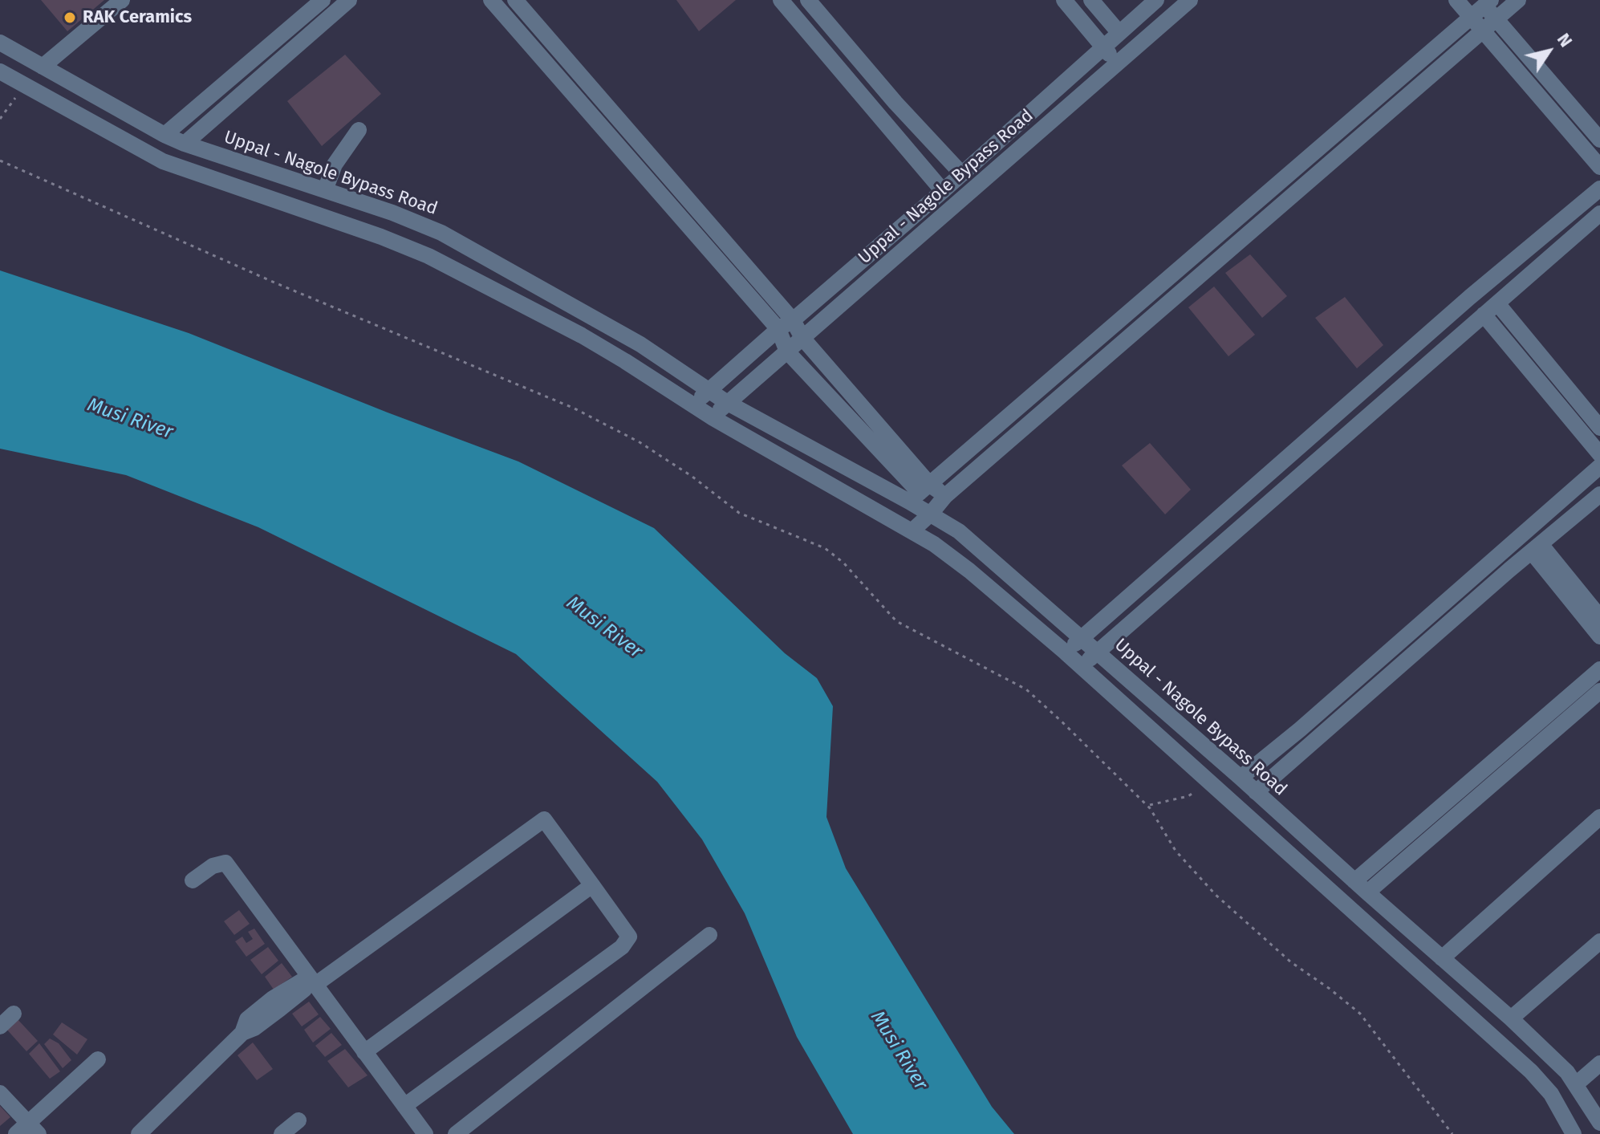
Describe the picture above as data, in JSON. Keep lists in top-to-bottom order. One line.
{"streets":{"street":["Uppal - Nagole Bypass Road"]},"water":["Musi River"],"places":["RAK Ceramics"],"north":"top right"}
